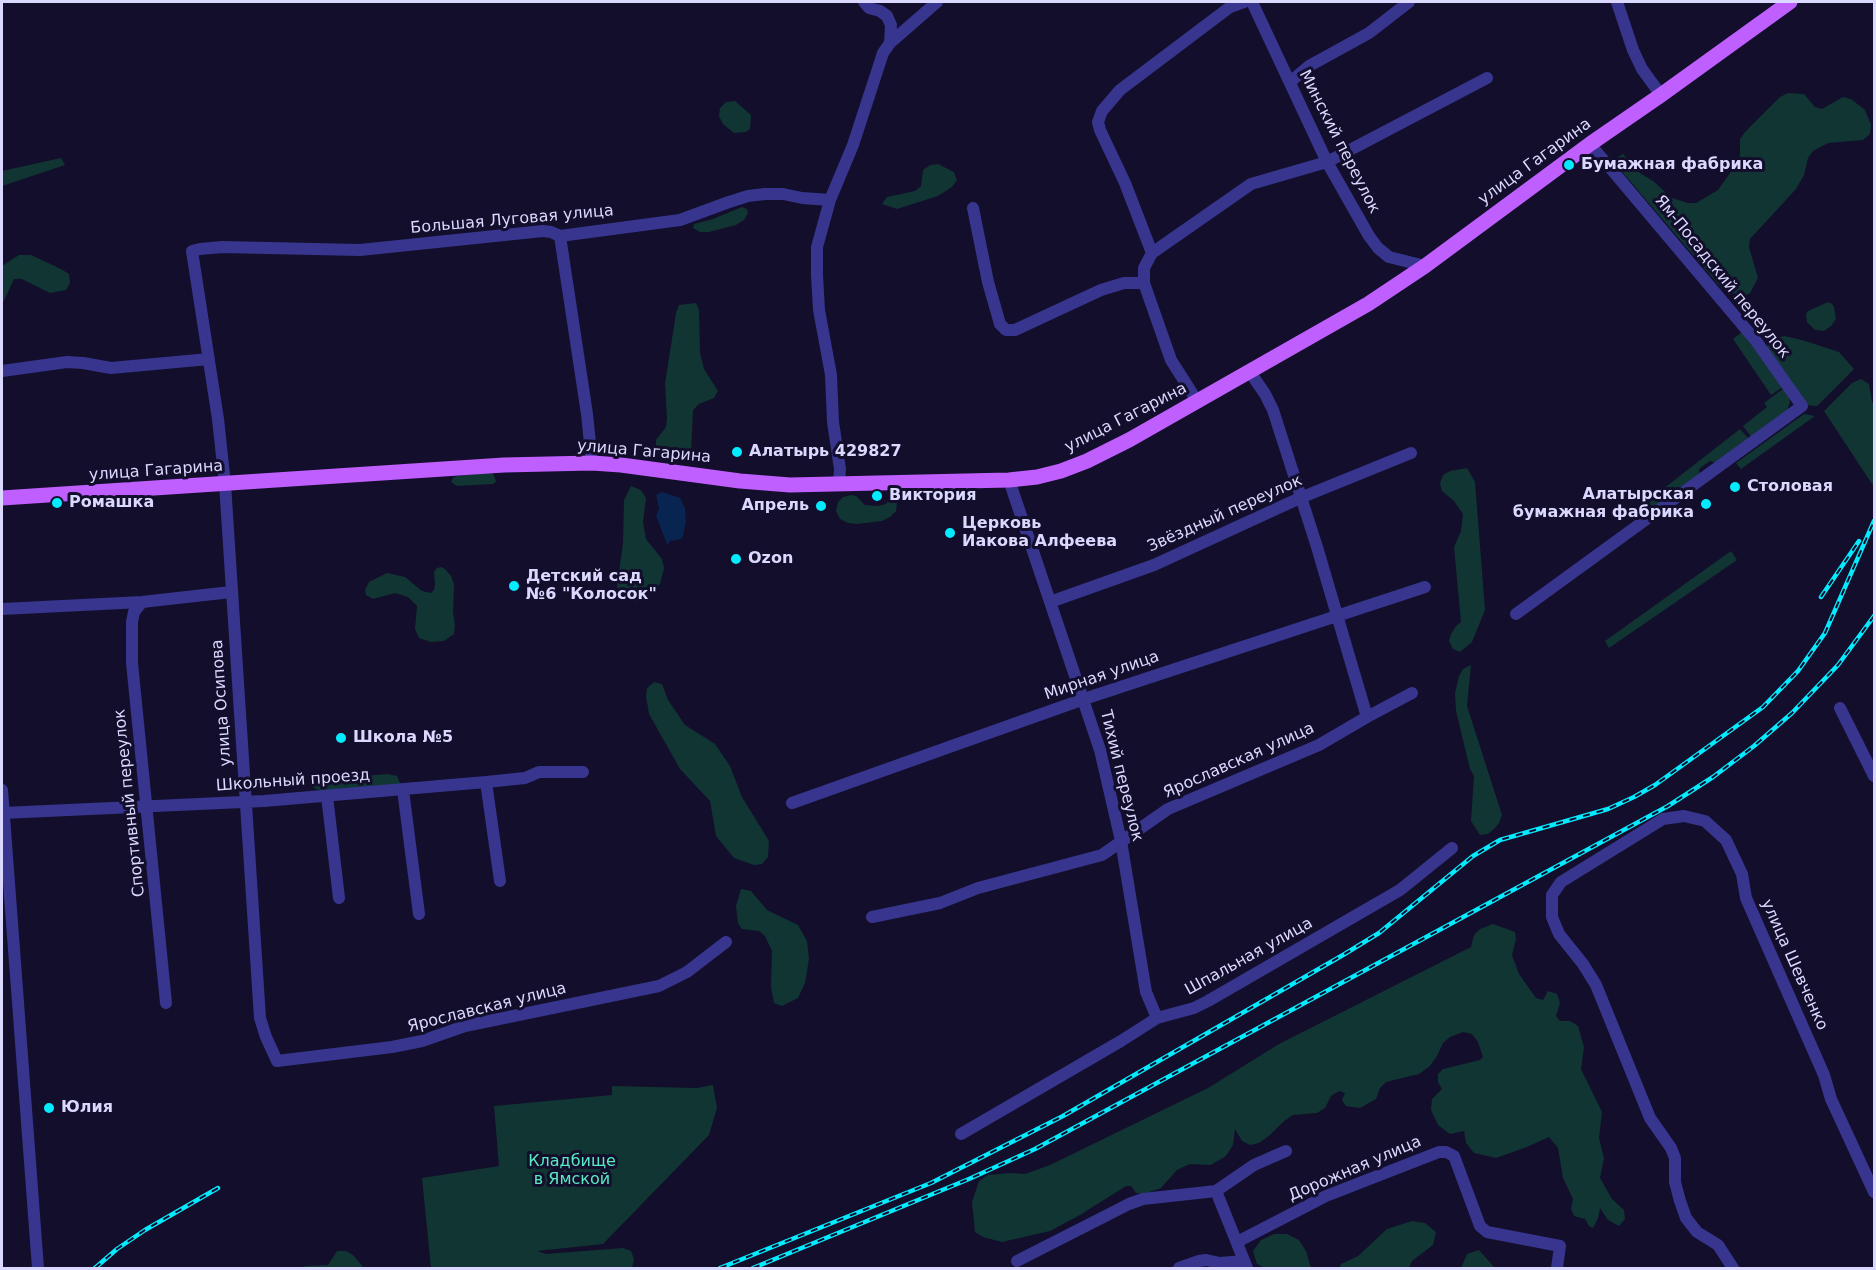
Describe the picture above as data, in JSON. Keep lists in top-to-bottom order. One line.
{"streets":{"main road":["улица Гагарина"],"street":["Минский переулок","Большая Луговая улица","Ям-Посадский переулок","Звёздный переулок","Мирная улица","улица Осипова","Ярославская улица","Тихий переулок","Школьный проезд","Спортивный переулок","Шпальная улица","улица Шевченко","Дорожная улица"]},"crossings":[["Минский переулок","улица Гагарина"],["улица Гагарина","Ям-Посадский переулок"],["улица Гагарина","улица Осипова"],["улица Гагарина","Тихий переулок"],["Большая Луговая улица","улица Осипова"],["Звёздный переулок","Тихий переулок"],["Мирная улица","Тихий переулок"],["улица Осипова","Ярославская улица"],["улица Осипова","Школьный проезд"],["Ярославская улица","Тихий переулок"],["Тихий переулок","Шпальная улица"],["Школьный проезд","Спортивный переулок"]],"parks":["Кладбище в Ямской"],"places":["Бумажная фабрика","Алатырь 429827","Столовая","Виктория","Ромашка","Алатырская бумажная фабрика","Апрель","Церковь Иакова Алфеева","Ozon","Детский сад №6 \"Колосок\"","Школа №5","Юлия"]}
